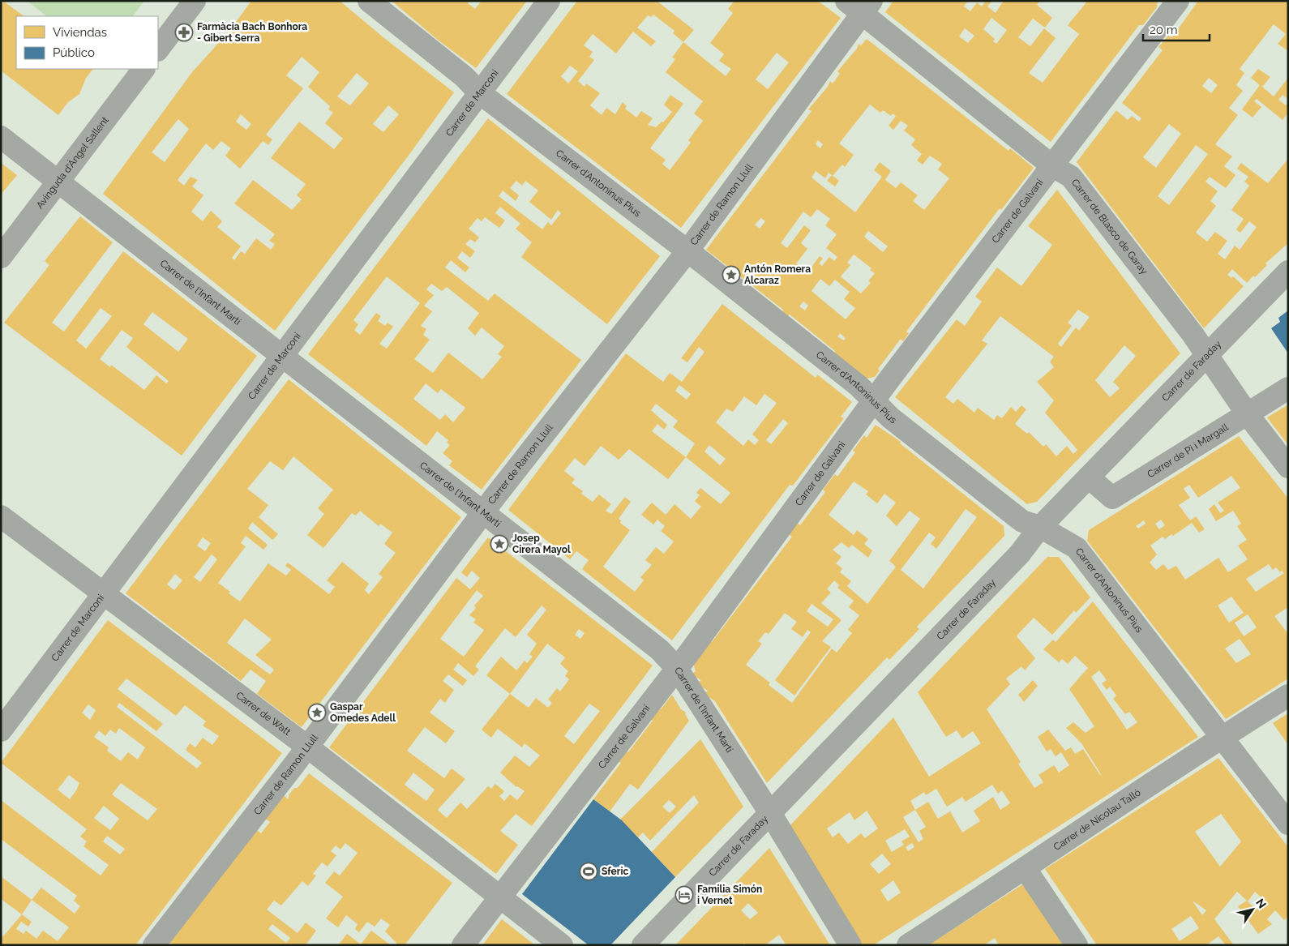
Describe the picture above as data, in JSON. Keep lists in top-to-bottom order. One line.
{"streets":{"street":["Carrer de Marconi","Avinguda d'Àngel Sallent","Carrer d'Antoninus Pius","Carrer de Ramon Llull","Carrer de Galvani","Carrer de Blasco de Garay","Carrer de l'Infant Martí","Carrer de Faraday","Carrer de Pi i Margall","Carrer de Watt","Carrer de Nicolau Talló"]},"crossings":[["Carrer de Marconi","Carrer d'Antoninus Pius"],["Carrer de Marconi","Carrer de l'Infant Martí"],["Carrer de Marconi","Carrer de Watt"],["Avinguda d'Àngel Sallent","Carrer de l'Infant Martí"],["Carrer d'Antoninus Pius","Carrer de Ramon Llull"],["Carrer d'Antoninus Pius","Carrer de Galvani"],["Carrer d'Antoninus Pius","Carrer de Faraday"],["Carrer d'Antoninus Pius","Carrer de Nicolau Talló"],["Carrer de Ramon Llull","Carrer de Blasco de Garay"],["Carrer de Ramon Llull","Carrer de l'Infant Martí"],["Carrer de Ramon Llull","Carrer de Watt"],["Carrer de Galvani","Carrer de Blasco de Garay"],["Carrer de Galvani","Carrer de l'Infant Martí"],["Carrer de Galvani","Carrer de Watt"],["Carrer de Blasco de Garay","Carrer de Faraday"],["Carrer de Blasco de Garay","Carrer de Pi i Margall"],["Carrer de l'Infant Martí","Carrer de Faraday"],["Carrer de Faraday","Carrer de Pi i Margall"]],"places":{"pharmacy":["Farmàcia Bach Bonhora - Gibert Serra"],"place":["Antón Romera Alcaraz","Josep Cirera Mayol","Gaspar Omedes Adell"],"sports":["Sferic"],"hotel":["Familia Simón i Vernet"]},"legend":["Viviendas","Público"],"scale_bar":"20 m","north":"top right"}
